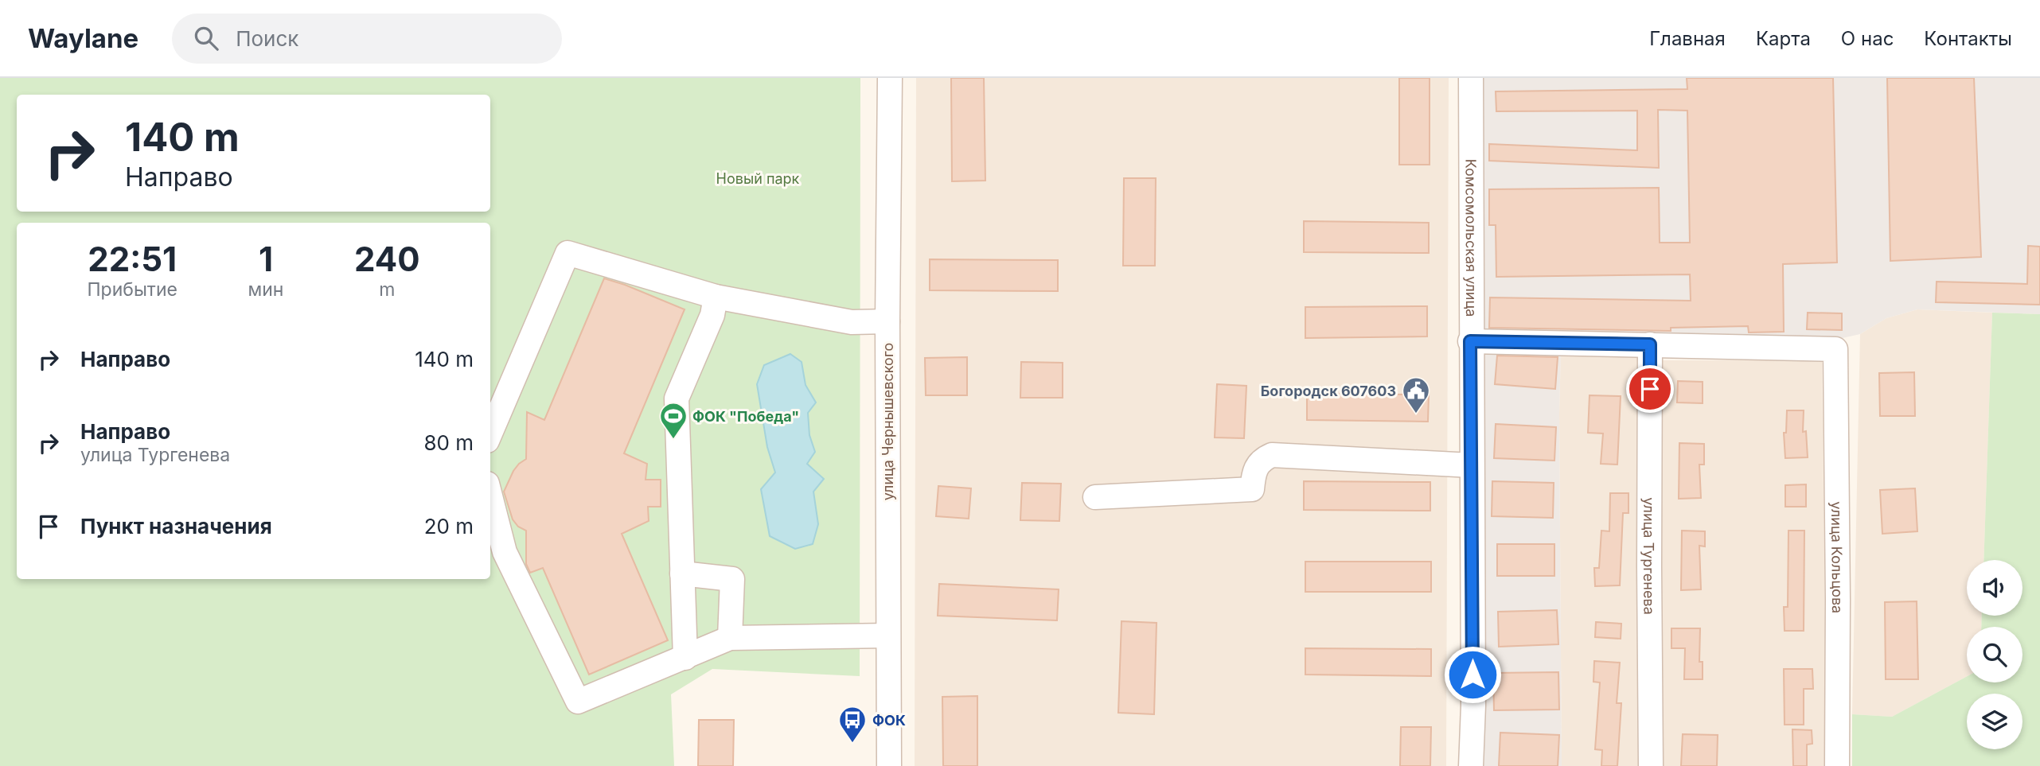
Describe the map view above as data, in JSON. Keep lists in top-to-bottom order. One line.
{"streets":{"street":["Комсомольская улица","улица Чернышевского","улица Тургенева","улица Кольцова"]},"crossings":[["улица Тургенева","улица Кольцова"]],"parks":["Новый парк"],"places":{"public building":["Богородск 607603"],"sports":["ФОК \"Победа\""],"bus stop":["ФОК"]},"page":{"header":"Waylane","search":"Поиск","nav":["Главная","Карта","О нас","Контакты"],"turn":["140 m","Направо"],"eta":["22:51","Прибытие","1","мин","240","m"],"list":[{"name":"Направо","value":"140 m"},{"name":"Направо","note":"улица Тургенева","value":"80 m"},{"name":"Пункт назначения","value":"20 m"}]}}
